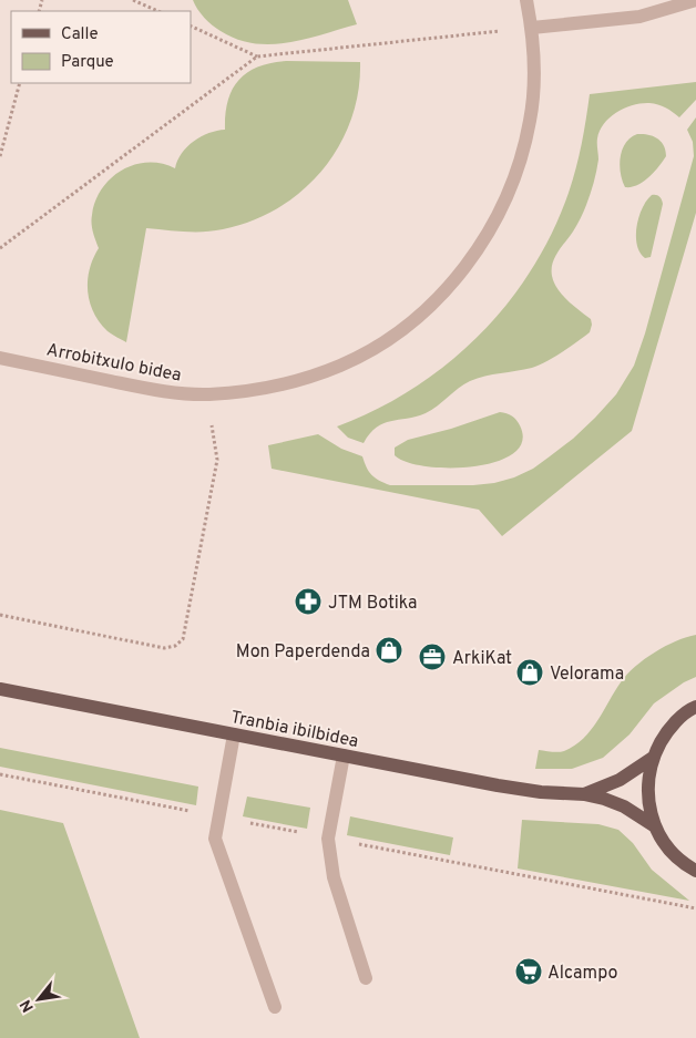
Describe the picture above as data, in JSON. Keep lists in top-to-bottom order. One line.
{"streets":{"main road":["Tranbia ibilbidea"],"street":["Arrobitxulo bidea"]},"places":{"pharmacy":["JTM Botika"],"shop":["Mon Paperdenda","Velorama"],"office":["ArkiKat"],"supermarket":["Alcampo"]},"legend":["Calle","Parque"],"north":"bottom left"}
